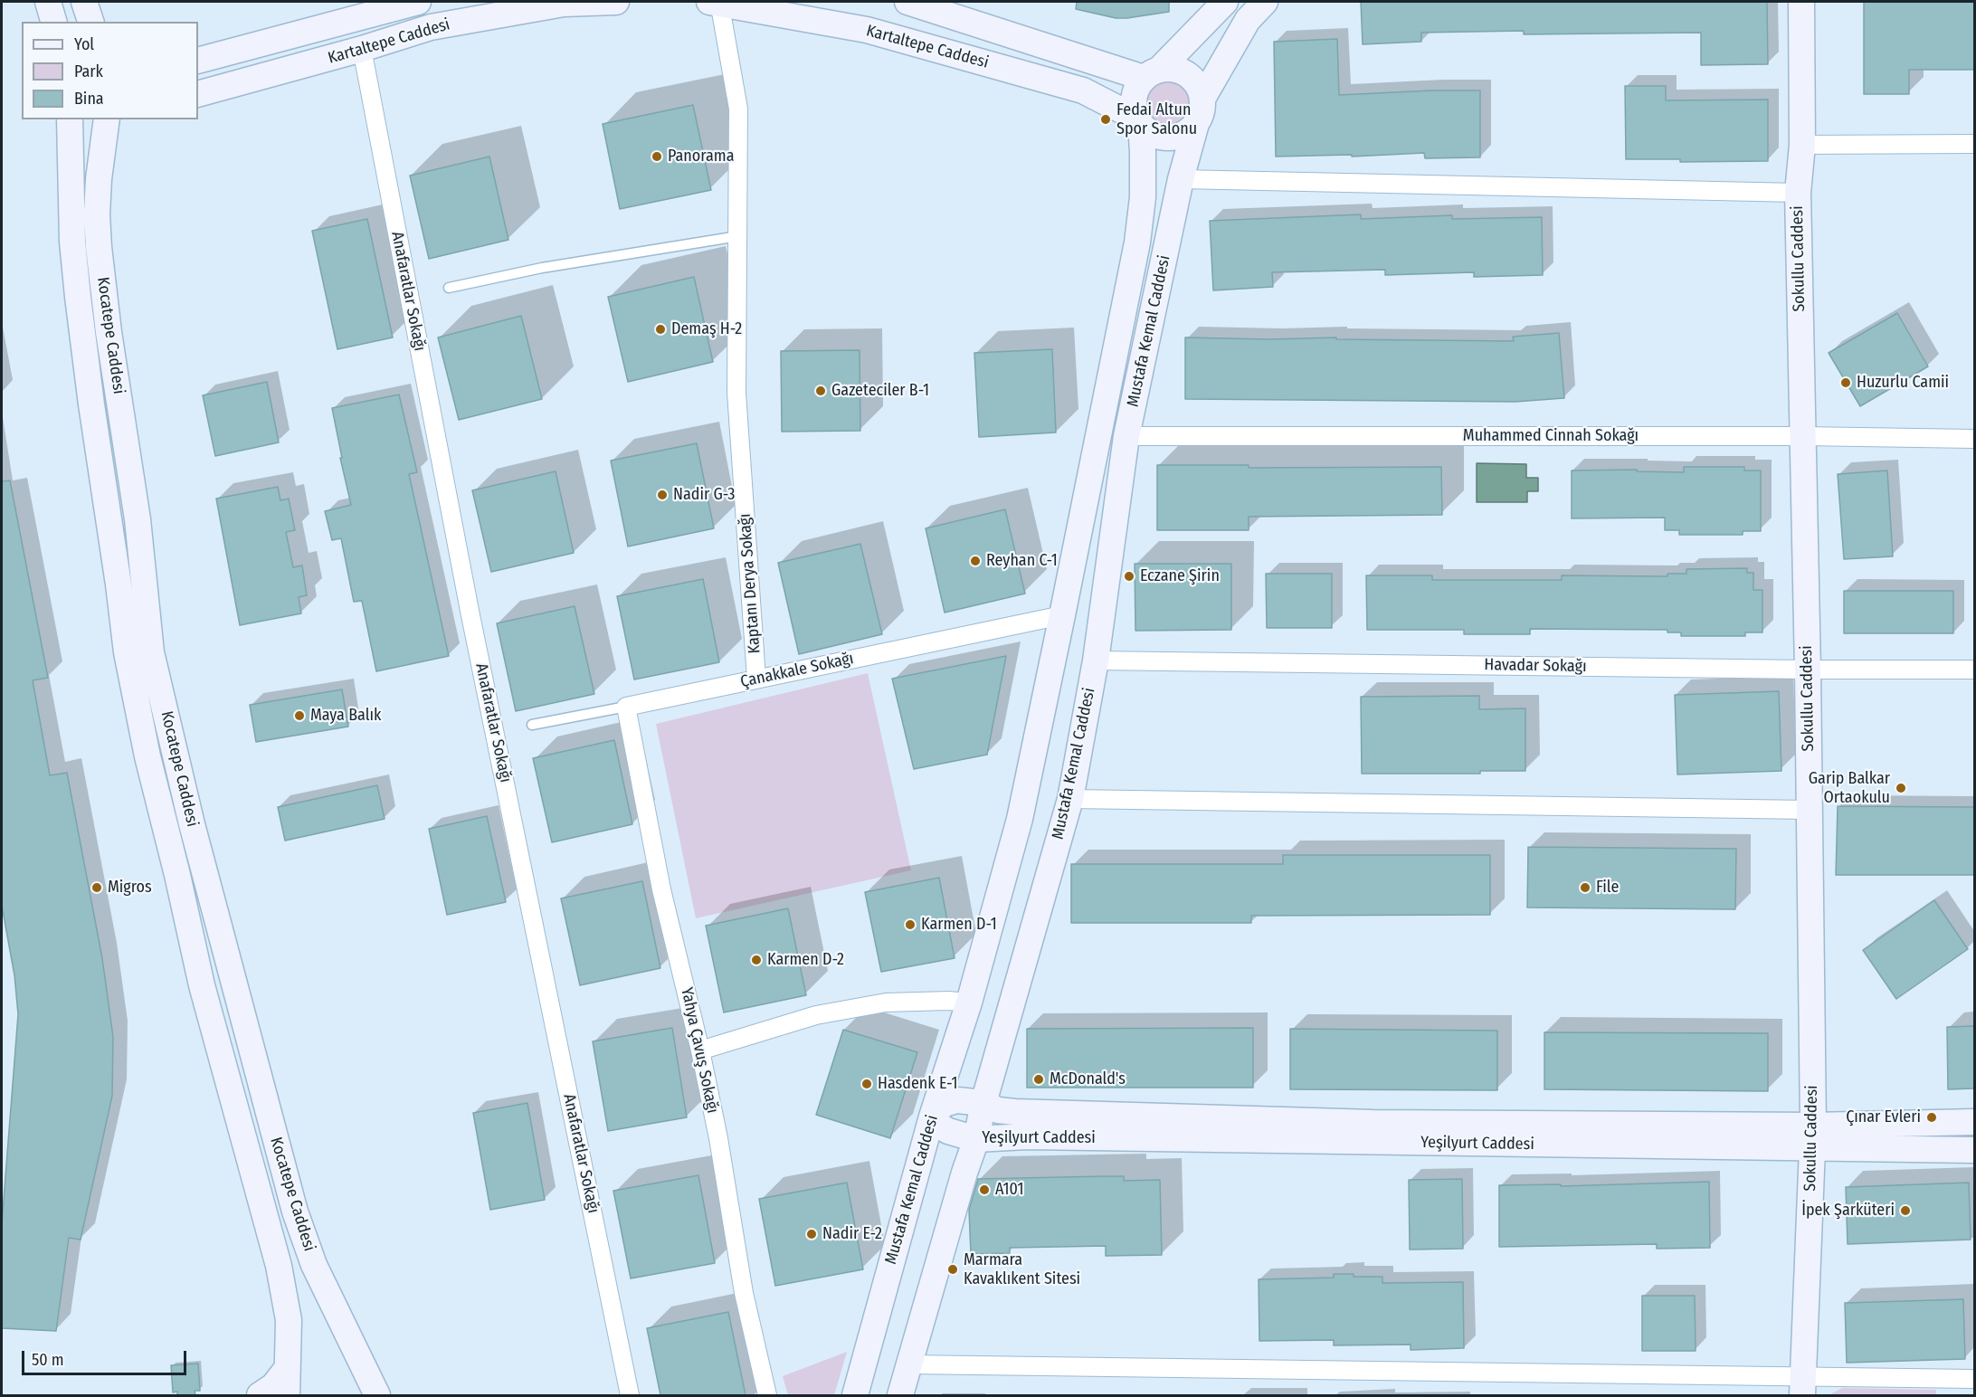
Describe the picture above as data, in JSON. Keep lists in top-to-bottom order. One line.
{"streets":{"main road":["Kartaltepe Caddesi","Sokullu Caddesi","Mustafa Kemal Caddesi","Kocatepe Caddesi","Yeşilyurt Caddesi"],"street":["Anafaratlar Sokağı","Muhammed Cinnah Sokağı","Kaptanı Derya Sokağı","Havadar Sokağı","Çanakkale Sokağı","Yahya Çavuş Sokağı"]},"crossings":[["Kartaltepe Caddesi","Anafaratlar Sokağı"],["Kartaltepe Caddesi","Mustafa Kemal Caddesi"],["Kartaltepe Caddesi","Kaptanı Derya Sokağı"],["Sokullu Caddesi","Muhammed Cinnah Sokağı"],["Sokullu Caddesi","Havadar Sokağı"],["Sokullu Caddesi","Yeşilyurt Caddesi"],["Mustafa Kemal Caddesi","Muhammed Cinnah Sokağı"],["Mustafa Kemal Caddesi","Havadar Sokağı"],["Mustafa Kemal Caddesi","Çanakkale Sokağı"],["Mustafa Kemal Caddesi","Yeşilyurt Caddesi"],["Kaptanı Derya Sokağı","Çanakkale Sokağı"],["Çanakkale Sokağı","Yahya Çavuş Sokağı"]],"places":["Fedai Altun Spor Salonu","Panorama","Demaş H-2","Huzurlu Camii","Gazeteciler B-1","Nadir G-3","Reyhan C-1","Eczane Şirin","Maya Balık","Garip Balkar Ortaokulu","Migros","File","Karmen D-1","Karmen D-2","McDonald's","Hasdenk E-1","Çınar Evleri","A101","İpek Şarküteri","Nadir E-2","Marmara Kavaklıkent Sitesi"],"legend":["Yol","Park","Bina"],"scale_bar":"50 m"}
